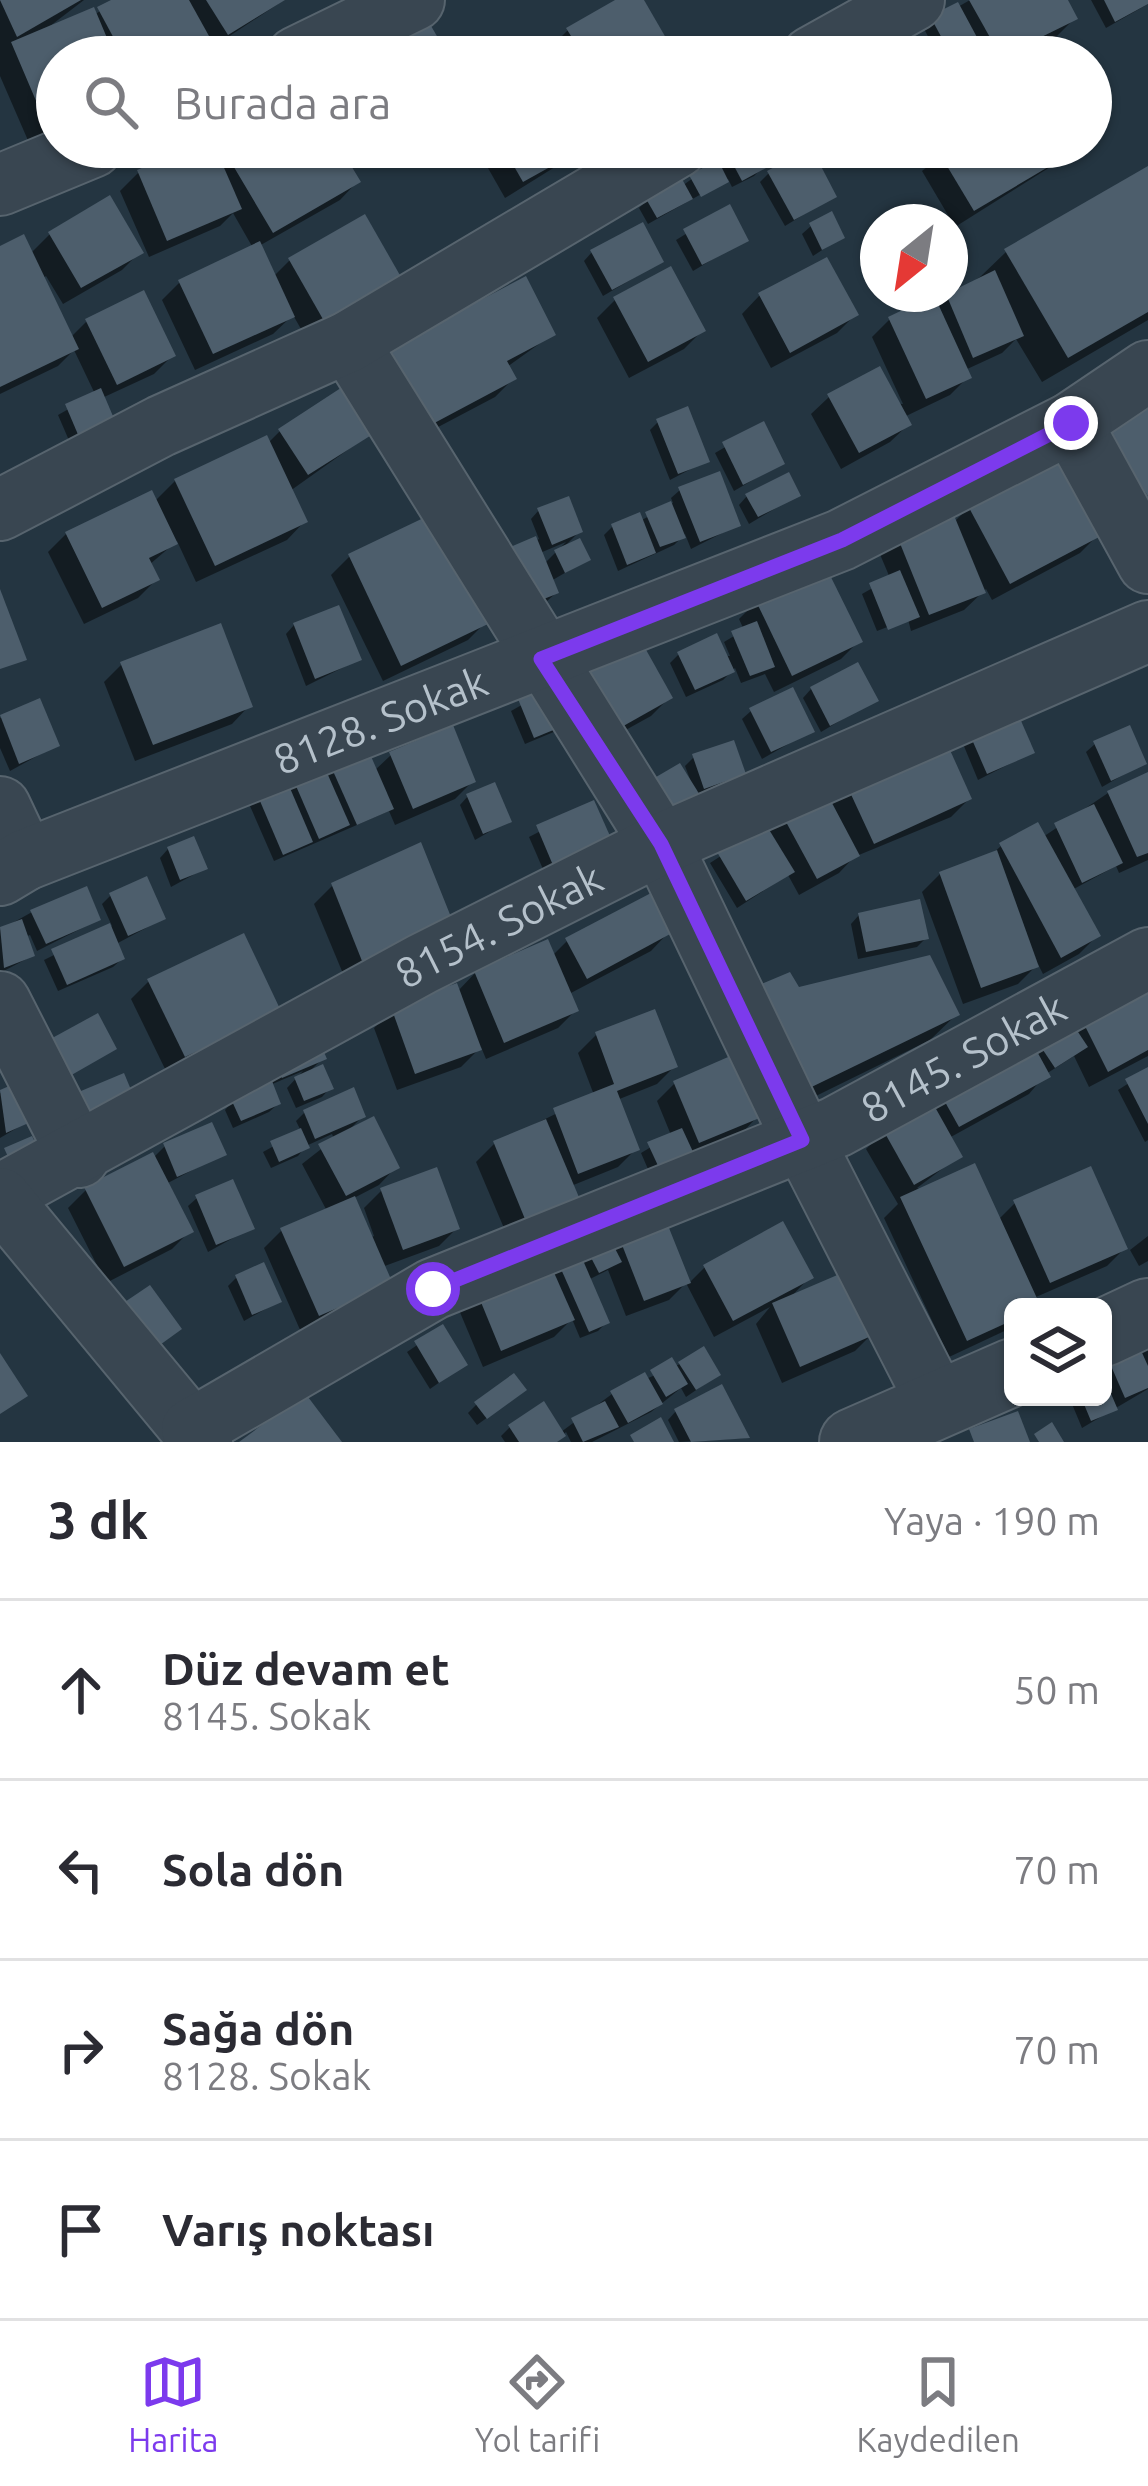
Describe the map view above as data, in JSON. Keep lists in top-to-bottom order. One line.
{"streets":{"street":["8128. Sokak","8154. Sokak","8145. Sokak"]},"north":"bottom left","page":{"search":"Burada ara","heading":["3 dk","Yaya · 190 m"],"list":[["Düz devam et","8145. Sokak","50 m"],["Sola dön","70 m"],["Sağa dön","8128. Sokak","70 m"],"Varış noktası"],"nav":["Harita","Yol tarifi","Kaydedilen"]}}
